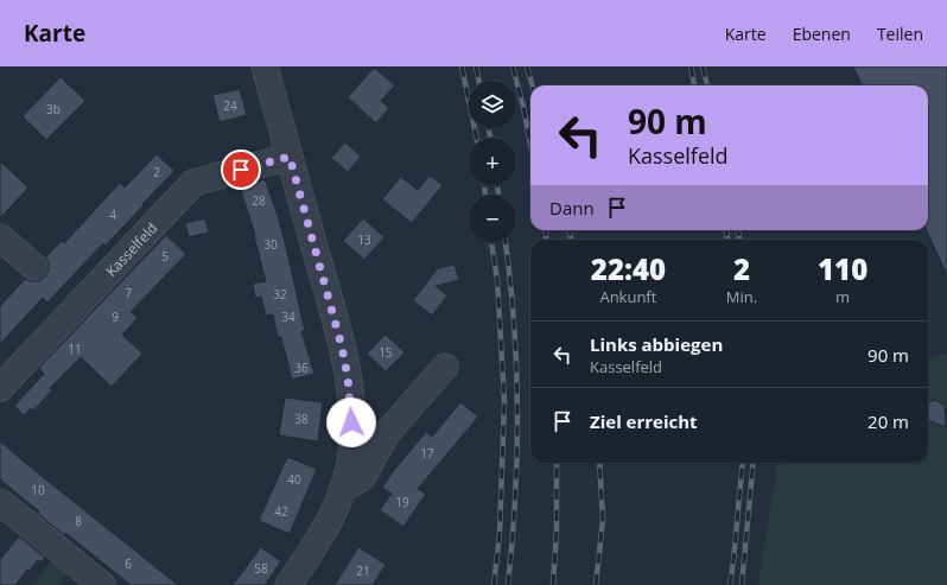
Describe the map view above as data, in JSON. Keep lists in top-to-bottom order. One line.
{"streets":{"street":["Kasselfeld"]},"house_numbers":["24","3b","2","28","4","13","30","5","7","32","9","34","11","15","36","38","17","40","10","19","42","8","6","58","21"],"page":{"header":"Karte","nav":["Karte","Ebenen","Teilen"],"map_buttons":["+","−"],"turn":["90 m","Kasselfeld"],"then":"Dann","eta":["22:40","Ankunft","2","Min.","110","m"],"list":[{"name":"Links abbiegen","note":"Kasselfeld","value":"90 m"},{"name":"Ziel erreicht","value":"20 m"}]}}
